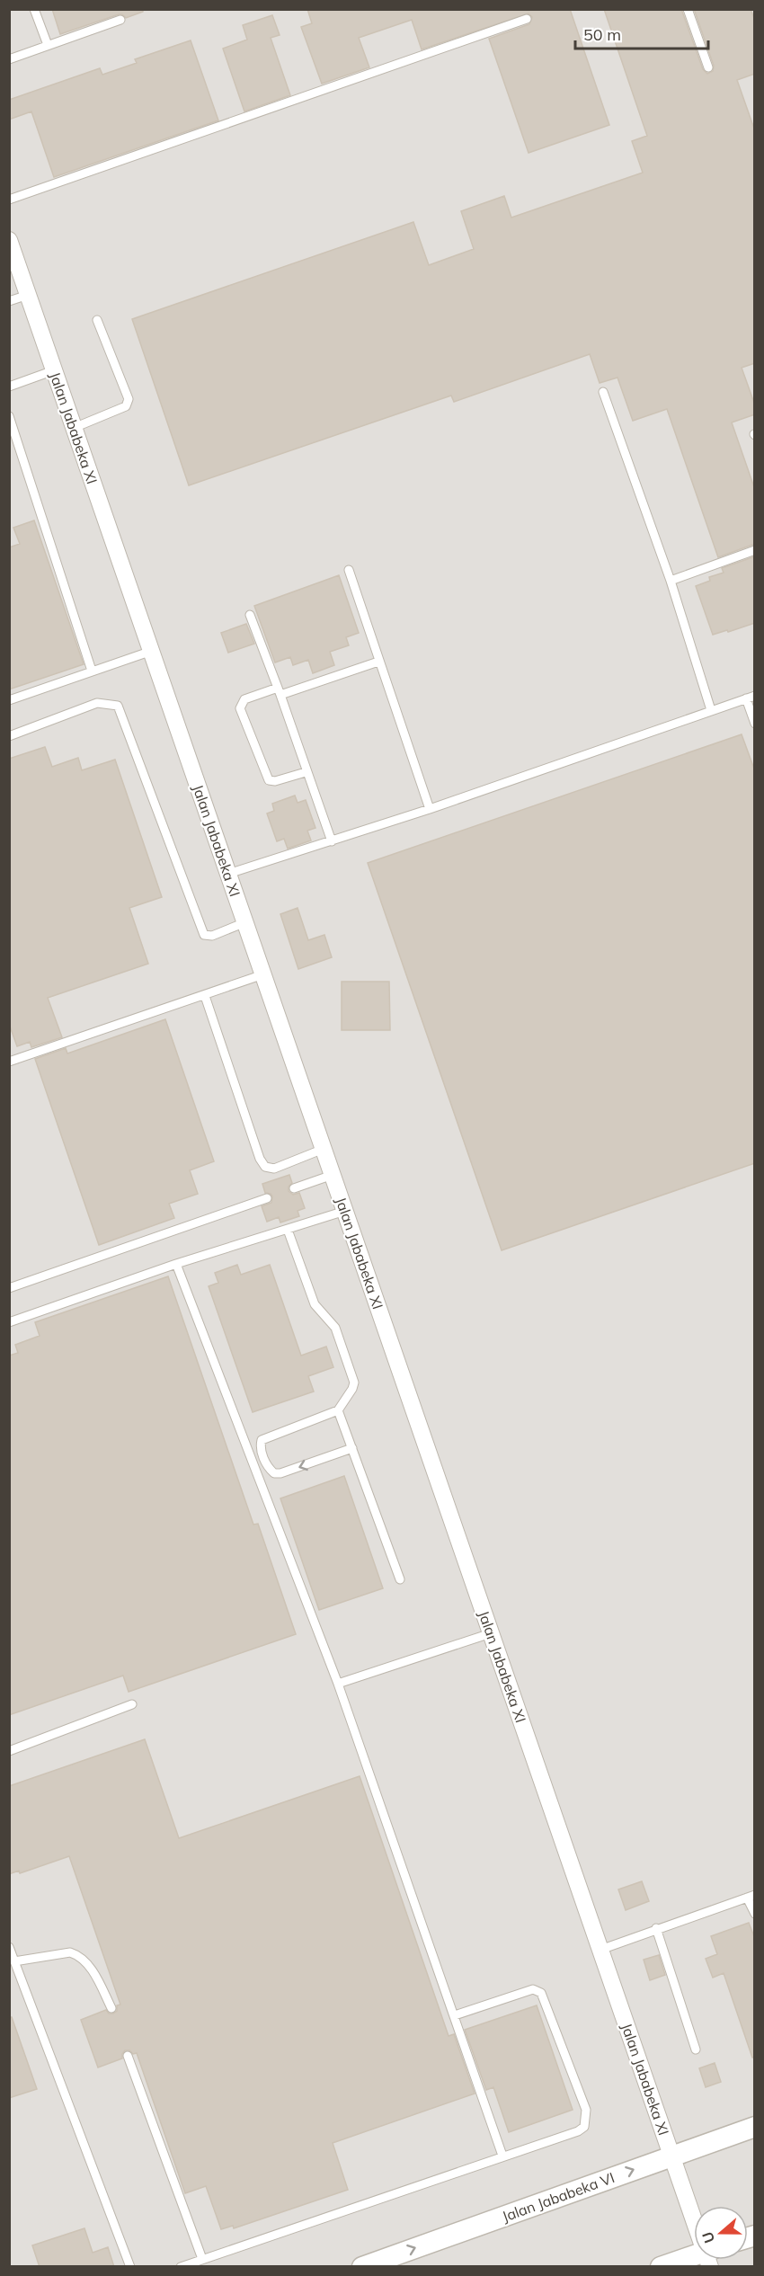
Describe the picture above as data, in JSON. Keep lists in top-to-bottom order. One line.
{"streets":{"street":["Jalan Jababeka XI","Jalan Jababeka VI"]},"crossings":[["Jalan Jababeka XI","Jalan Jababeka VI"]],"one_way":["Jalan Jababeka VI"],"scale_bar":"50 m","north":"left"}
